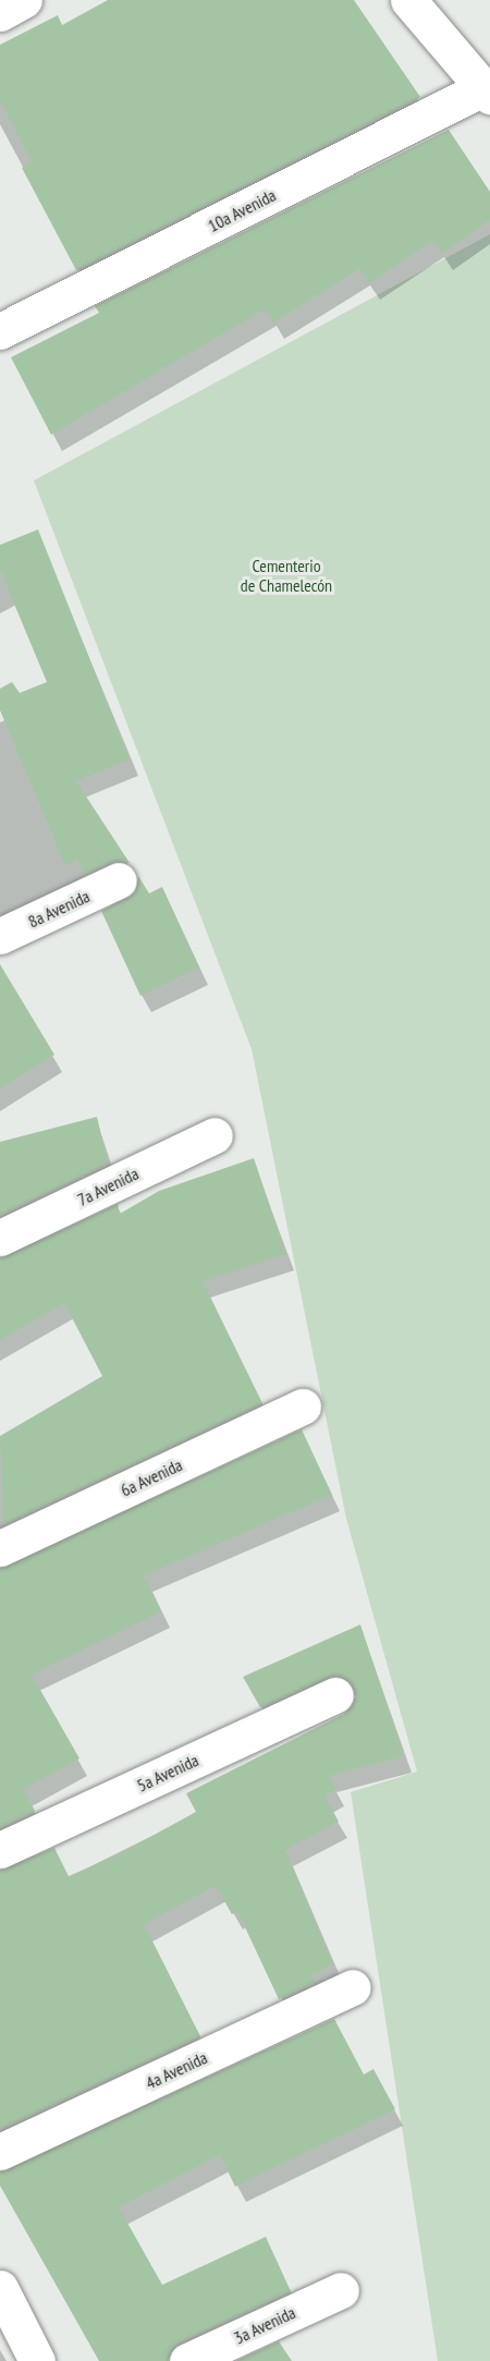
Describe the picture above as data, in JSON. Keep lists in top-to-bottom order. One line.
{"streets":{"street":["10a Avenida","8a Avenida","7a Avenida","6a Avenida","5a Avenida","4a Avenida","3a Avenida"]},"parks":["Cementerio de Chamelecón"]}
